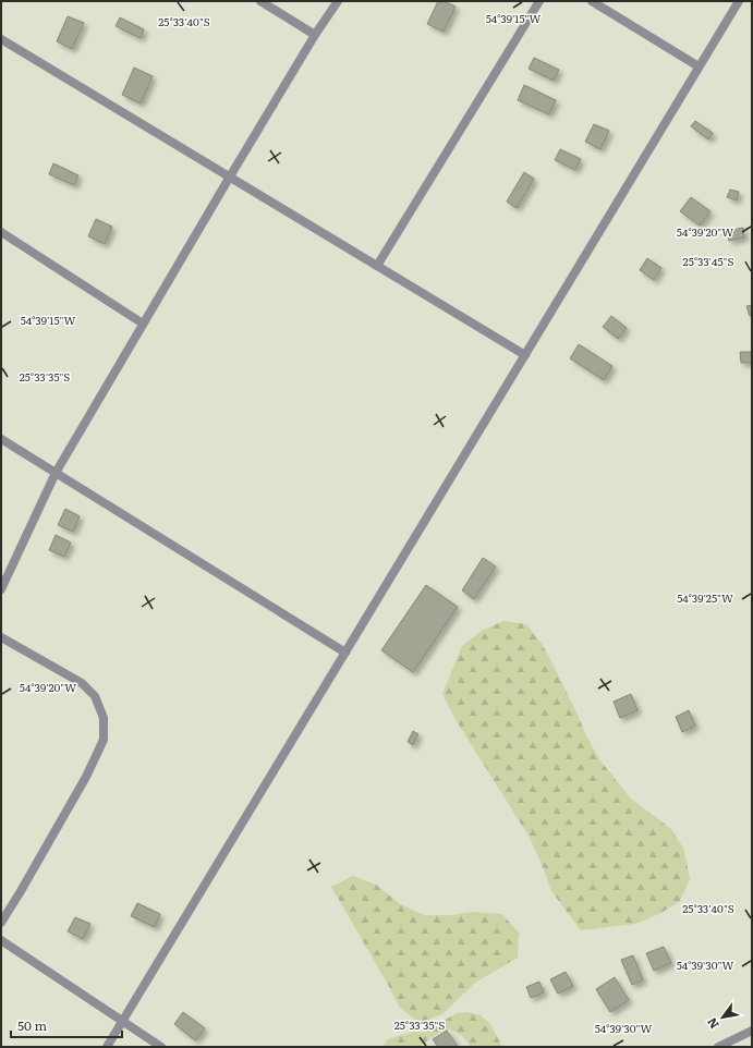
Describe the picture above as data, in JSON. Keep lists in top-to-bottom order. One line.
{"scale_bar":"50 m","north":"bottom left","coordinates":["54°39'15\"W","25°33'40\"S","54°39'20\"W","25°33'45\"S","25°33'35\"S","54°39'25\"W","54°39'30\"W"]}
